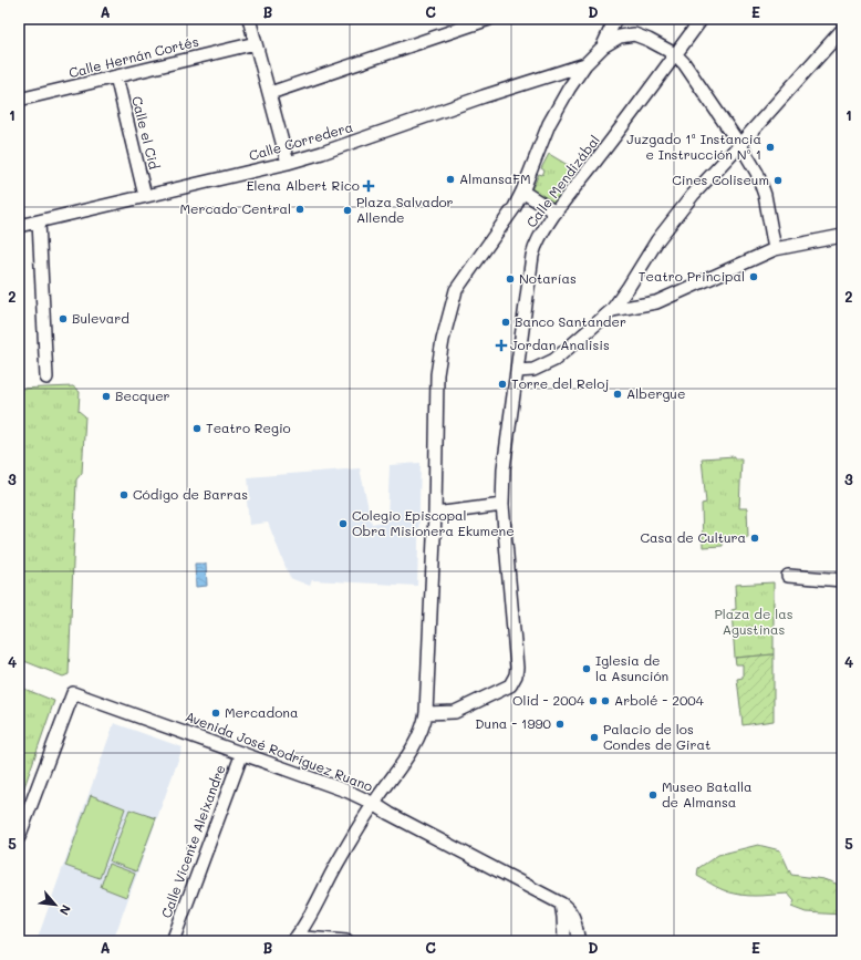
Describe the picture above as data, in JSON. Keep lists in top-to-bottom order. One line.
{"streets":{"street":["Calle Hernán Cortés","Calle el Cid","Calle Corredera","Calle Mendizábal","Avenida José Rodríguez Ruano","Calle Vicente Aleixandre"]},"crossings":[["Calle Hernán Cortés","Calle el Cid"],["Calle el Cid","Calle Corredera"],["Avenida José Rodríguez Ruano","Calle Vicente Aleixandre"]],"parks":["Plaza de las Agustinas"],"places":{"other":["Juzgado 1ª Instancia e Instrucción Nº 1","AlmansaFM","Cines Coliseum","Mercado Central","Plaza Salvador Allende","Teatro Principal","Notarías","Bulevard","Banco Santander","Torre del Reloj","Albergue","Becquer","Teatro Regio","Código de Barras","Colegio Episcopal Obra Misionera Ekumene","Casa de Cultura","Iglesia de la Asunción","Olid - 2004","Arbolé - 2004","Mercadona","Duna - 1990","Palacio de los Condes de Girat","Museo Batalla de Almansa"],"health":["Elena Albert Rico","Jordan Analisis"]},"north":"bottom right","grid":{"columns":["A","B","C","D","E"],"rows":["1","2","3","4","5"]}}
